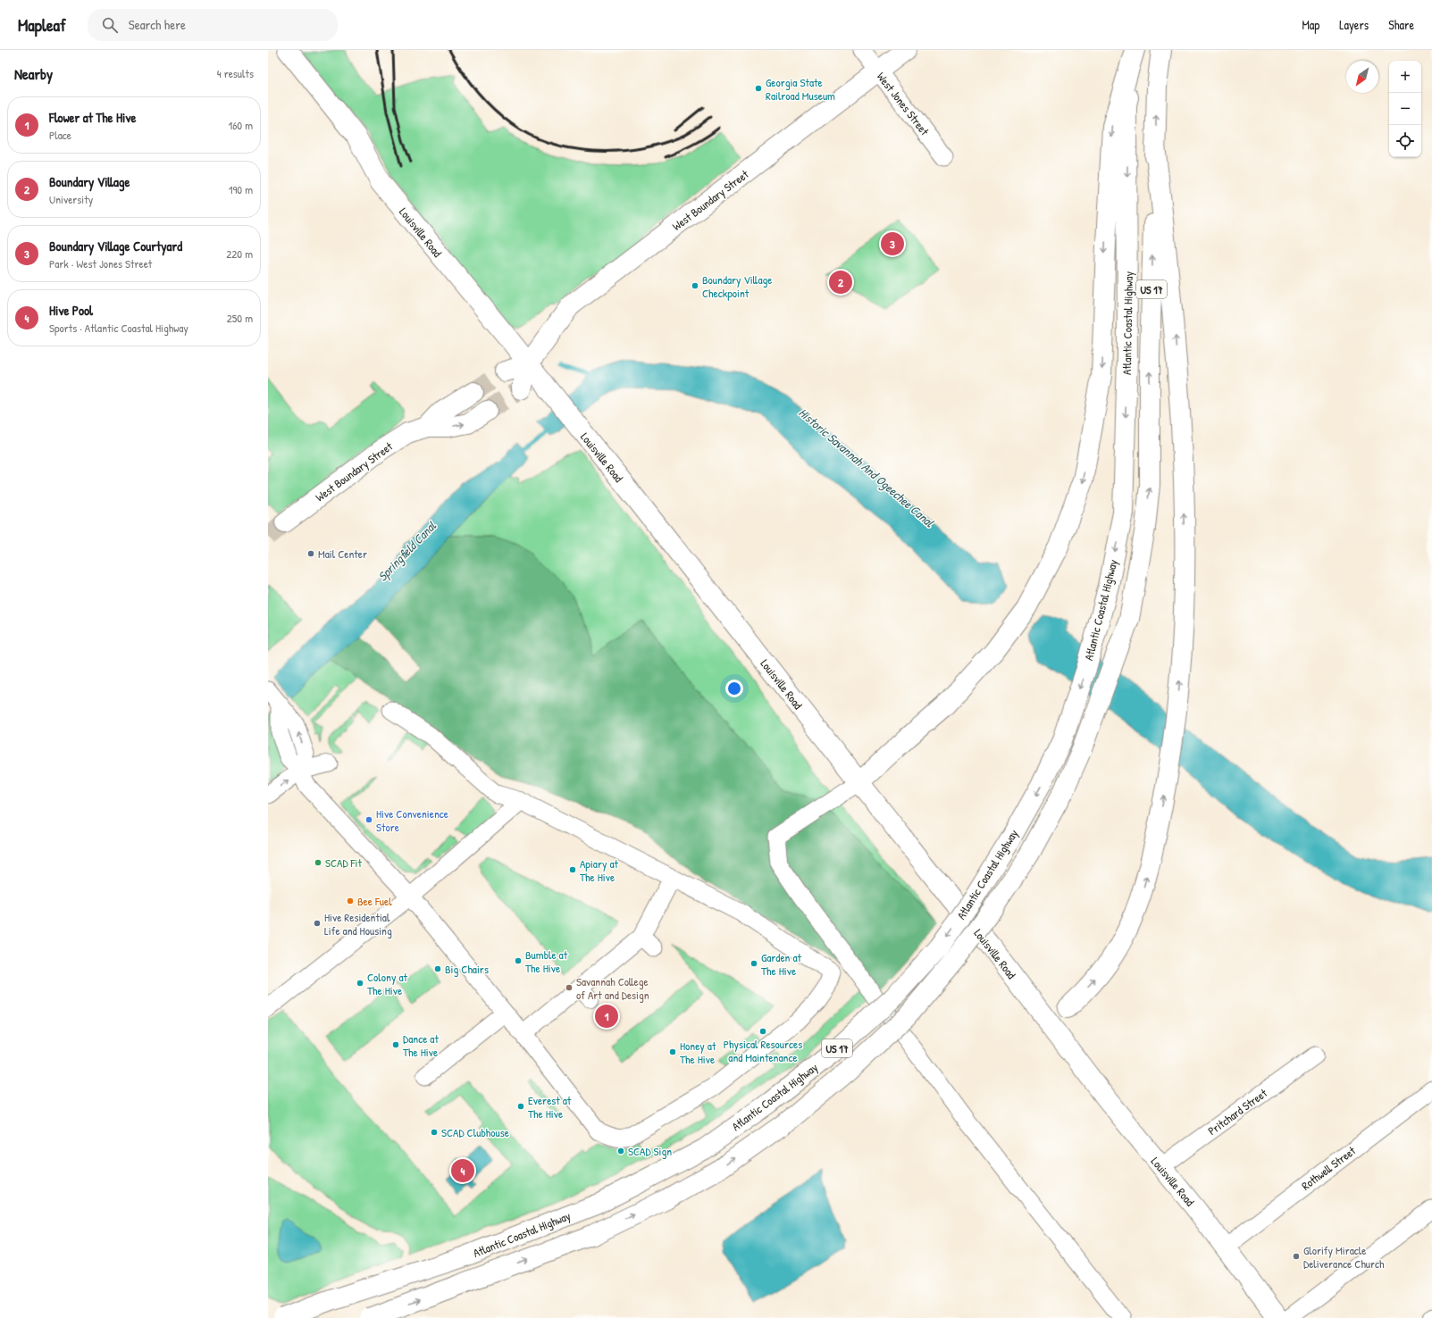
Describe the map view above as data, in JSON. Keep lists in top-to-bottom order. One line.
{"streets":{"main road":["West Boundary Street","Louisville Road","US 17","Atlantic Coastal Highway"],"street":["West Jones Street","Pritchard Street","Rothwell Street"]},"crossings":[["West Jones Street","West Boundary Street"],["West Boundary Street","Louisville Road"],["Louisville Road","Pritchard Street"],["Louisville Road","Rothwell Street"]],"water":["Historic Savannah And Ogeechee Canal","Springfield Canal"],"places":["Georgia State Railroad Museum","Boundary Village Checkpoint","Mail Center","Hive Convenience Store","SCAD Fit","Apiary at The Hive","Bee Fuel","Hive Residential Life and Housing","Bumble at The Hive","Garden at The Hive","Big Chairs","Colony at The Hive","Savannah College of Art and Design","Physical Resources and Maintenance","Dance at The Hive","Honey at The Hive","Everest at The Hive","SCAD Clubhouse","SCAD Sign","Glorify Miracle Deliverance Church"],"north":"bottom left","page":{"header":"Mapleaf","search":"Search here","nav":["Map","Layers","Share"],"heading":["Nearby","4 results"],"map_buttons":["+","−"],"list":[{"mark":"1","name":"Flower at The Hive","note":"Place","value":"160 m"},{"mark":"2","name":"Boundary Village","note":"University","value":"190 m"},{"mark":"3","name":"Boundary Village Courtyard","note":"Park · West Jones Street","value":"220 m"},{"mark":"4","name":"Hive Pool","note":"Sports · Atlantic Coastal Highway","value":"250 m"}],"pins":["3","2","1","4"]}}
